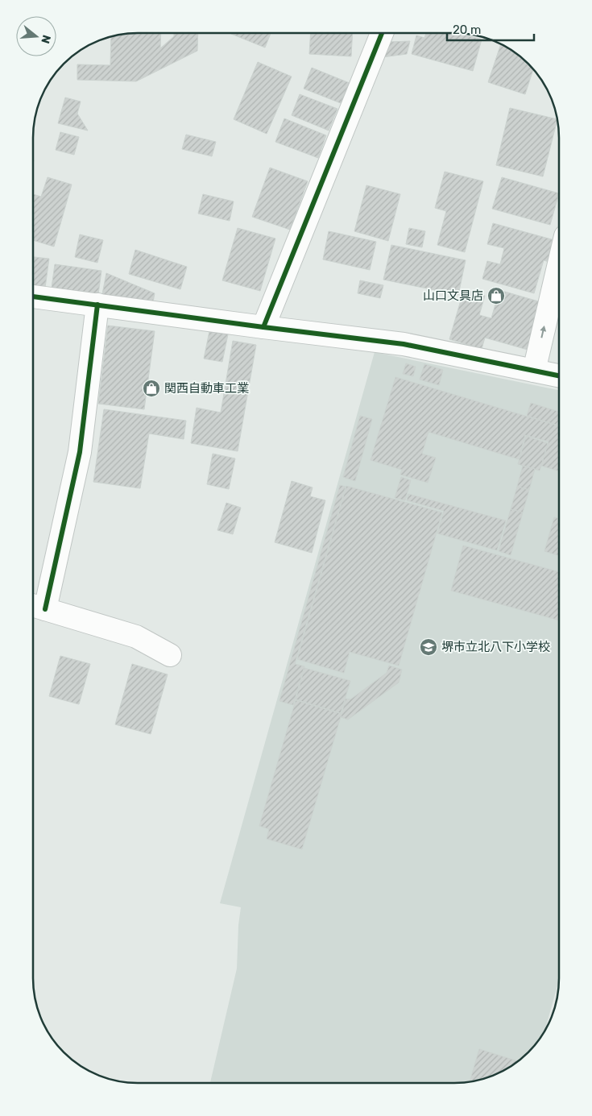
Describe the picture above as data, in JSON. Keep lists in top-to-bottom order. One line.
{"places":{"shop":["山口文具店","関西自動車工業"],"school or university":["堺市立北八下小学校"]},"scale_bar":"20 m","north":"right"}
